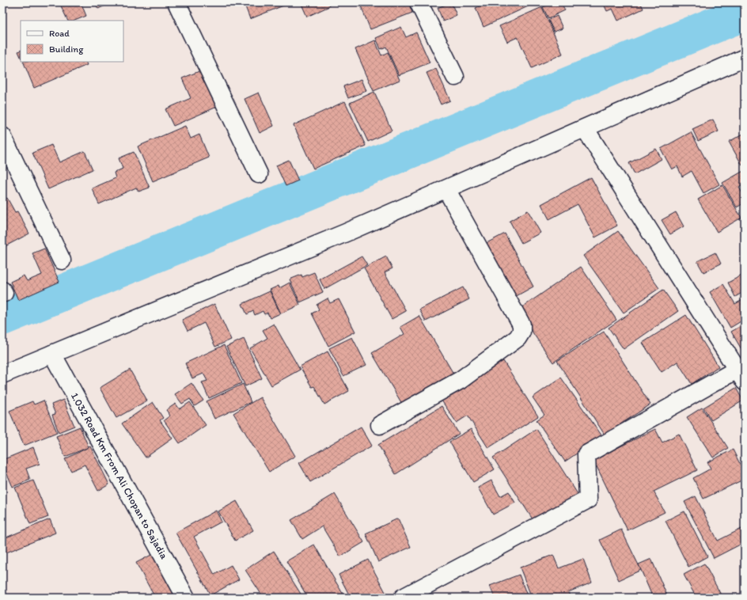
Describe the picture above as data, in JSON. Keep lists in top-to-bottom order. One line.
{"streets":{"street":["1.032 Road Km From Ali Chopan to Sajadia"]},"legend":["Road","Building"]}
